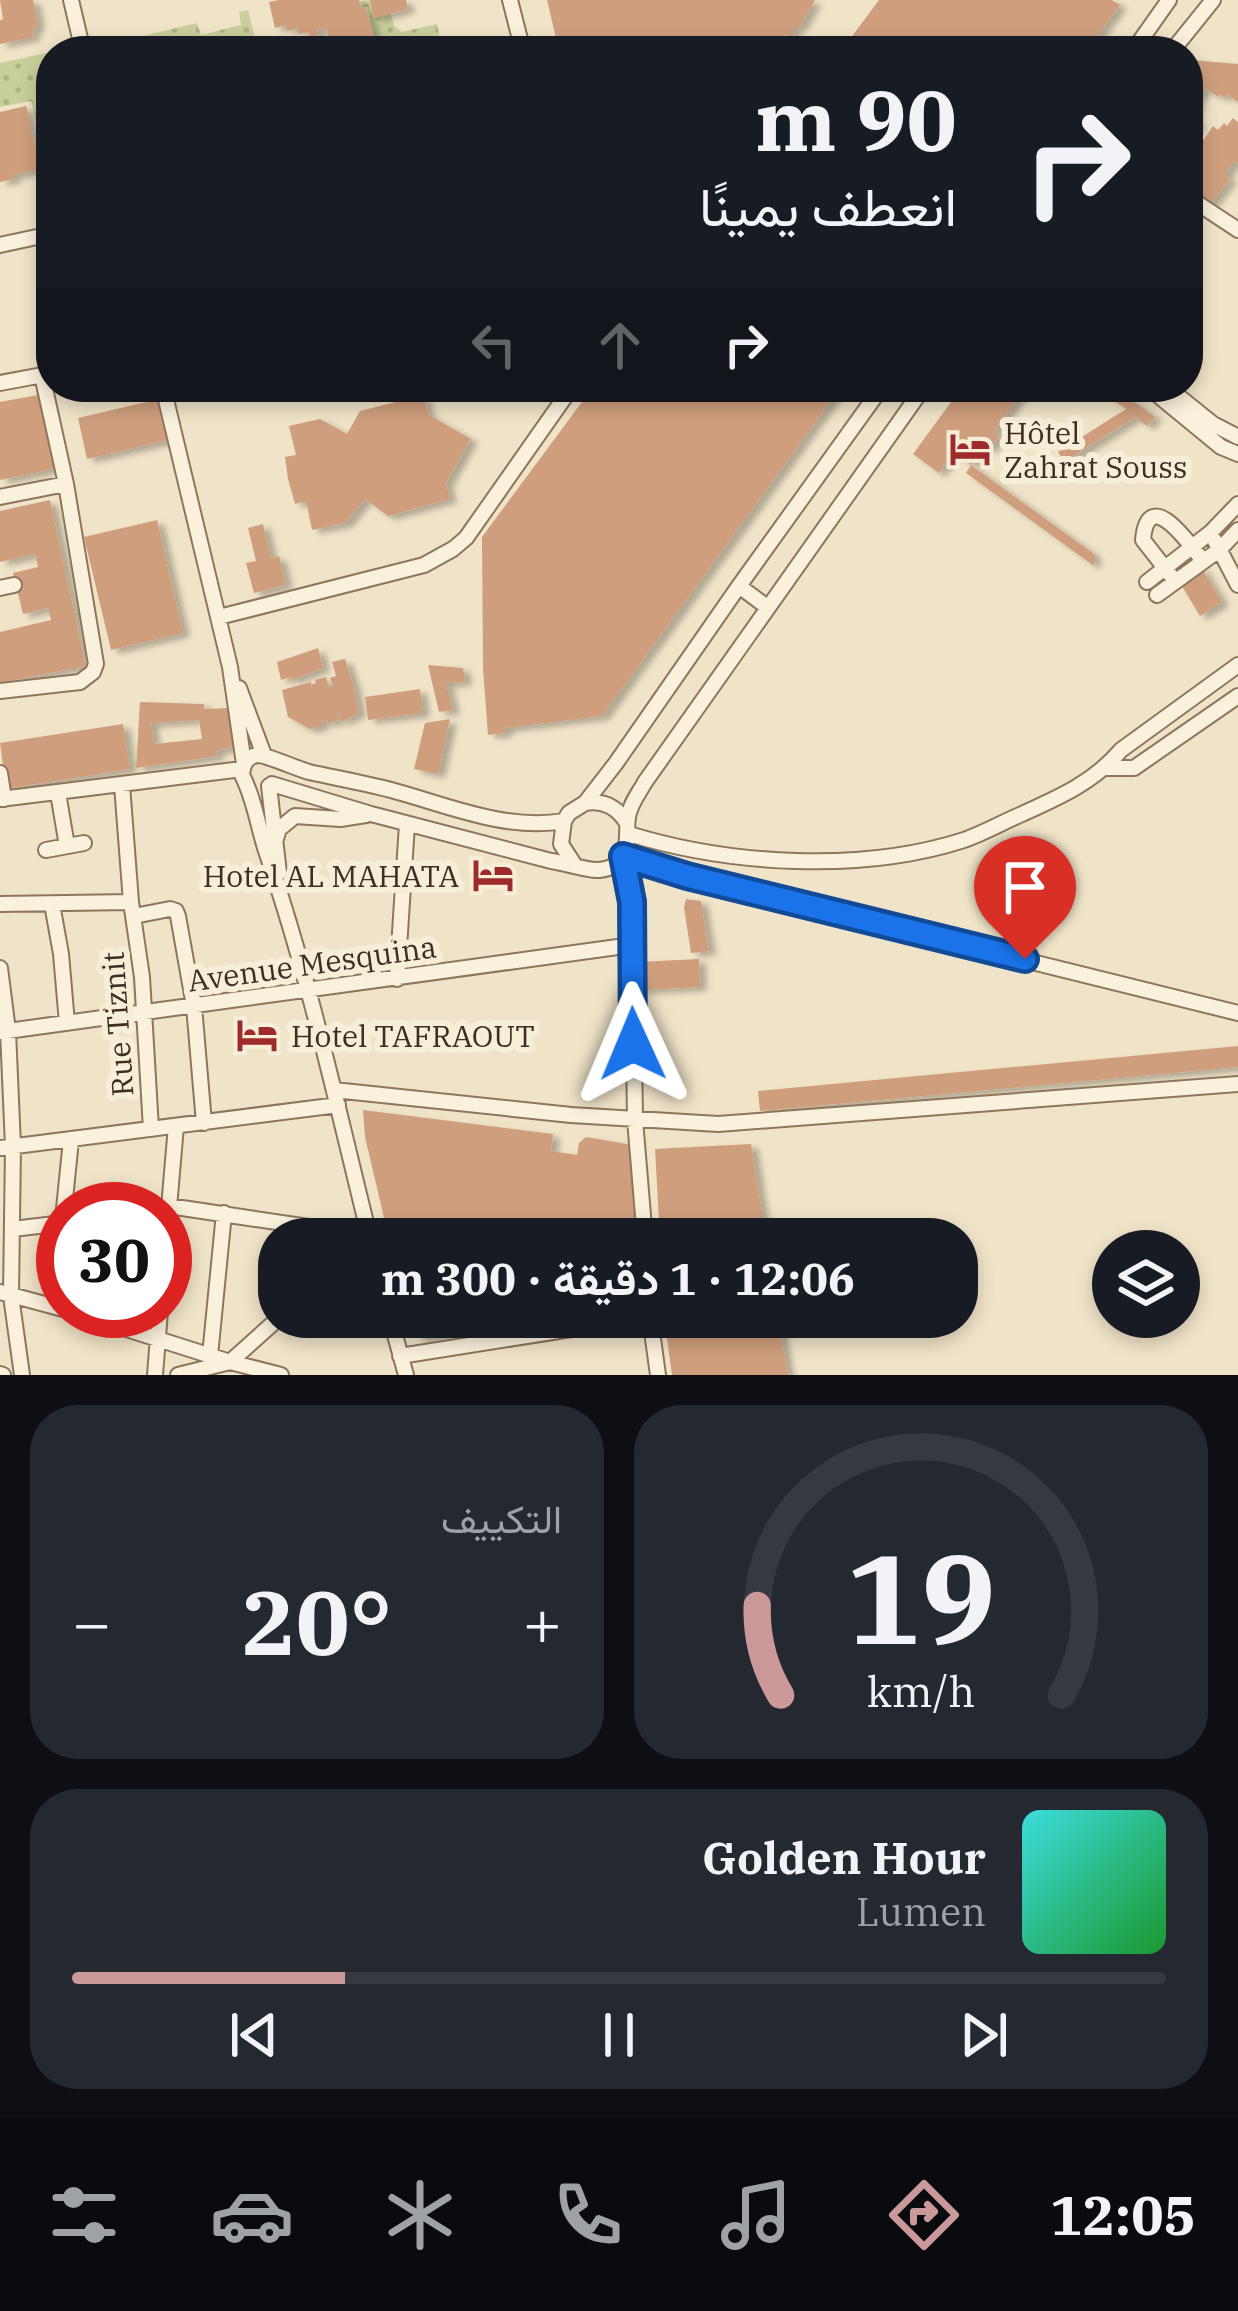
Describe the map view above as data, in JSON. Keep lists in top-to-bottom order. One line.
{"streets":{"street":["Avenue Mesquina","Rue Tiznit"]},"crossings":[["Avenue Mesquina","Rue Tiznit"]],"places":{"hotel":["Hôtel Zahrat Souss","Hotel AL MAHATA","Hotel TAFRAOUT"]},"page":{"turn":["90 m","انعطف يمينًا"],"limit":"30","trip":"12:06 · 1 دقيقة · 300 m","tile":"التكييف","heat":["−","20°","+"],"song":["Golden Hour","Lumen"],"tabs":"12:05","gauge":["19","km/h"]}}
